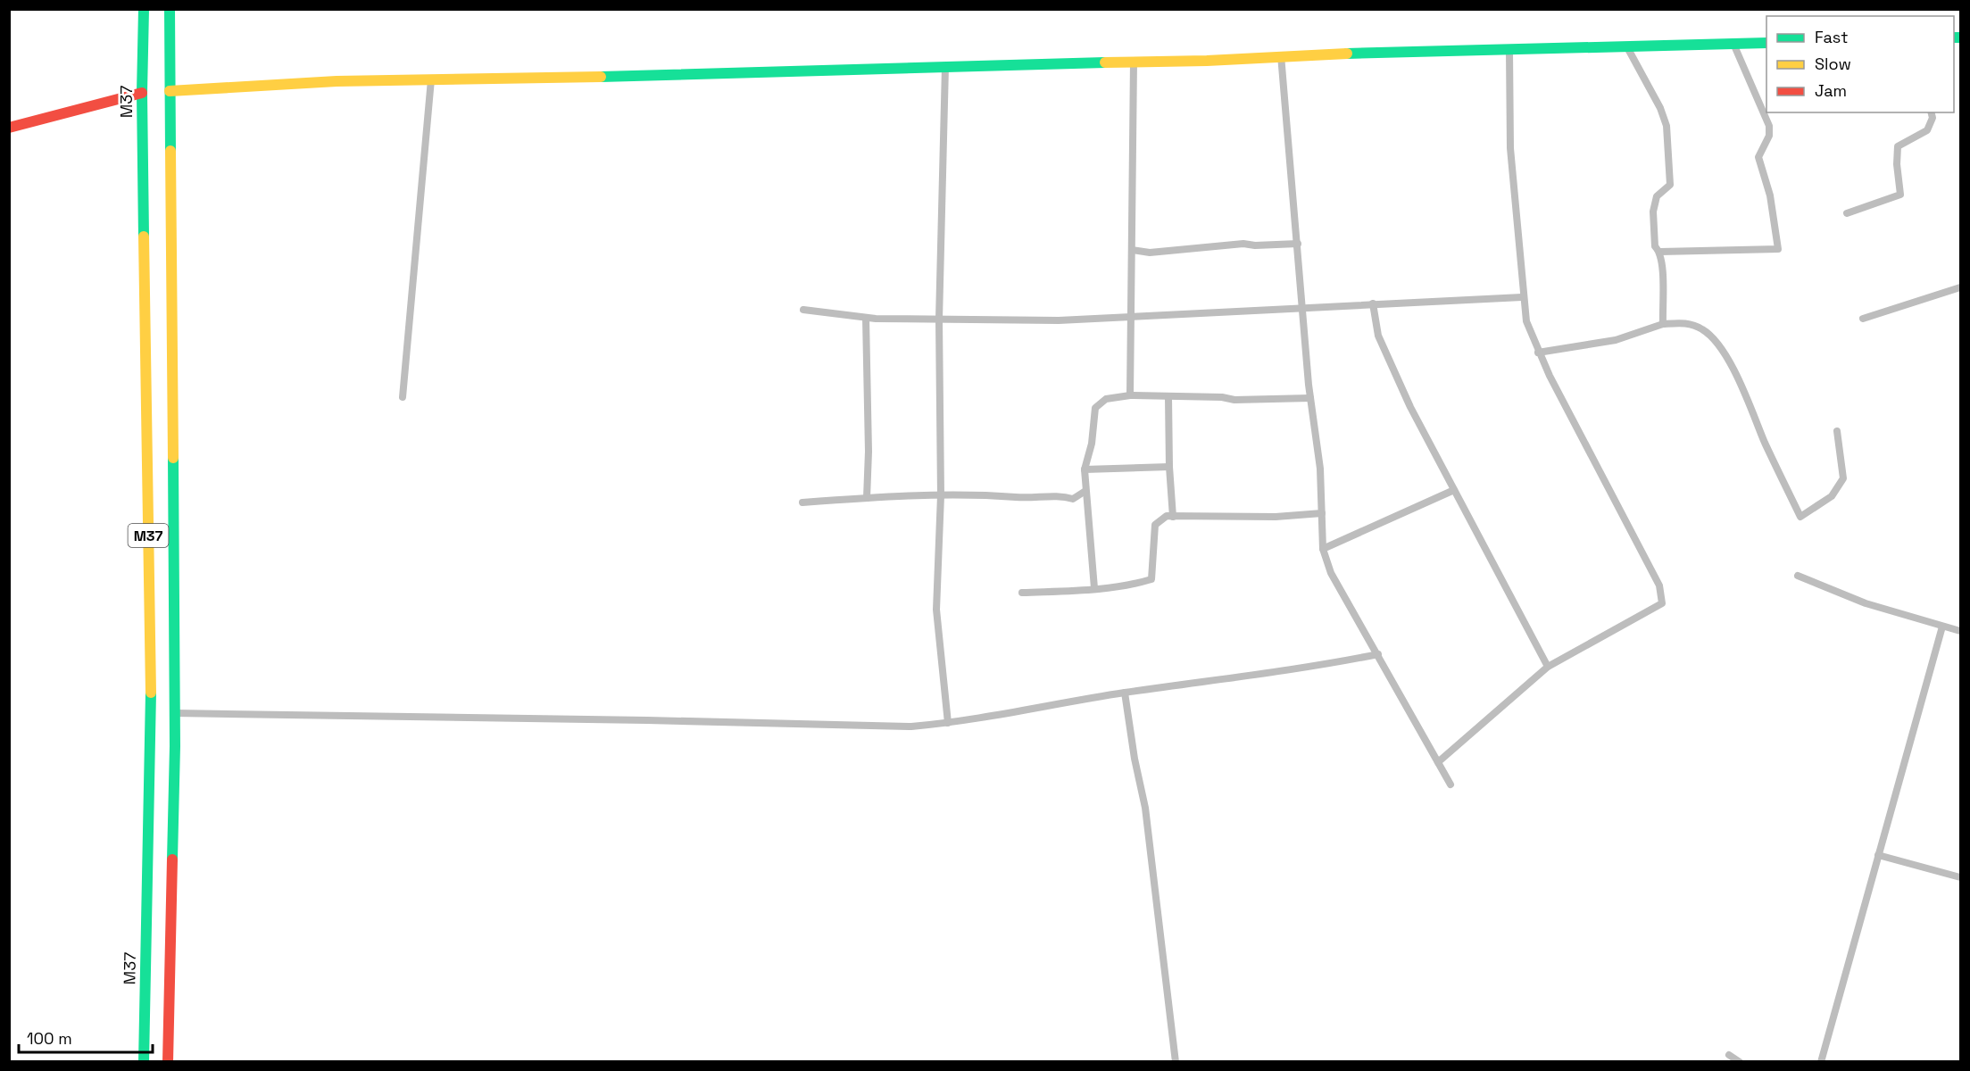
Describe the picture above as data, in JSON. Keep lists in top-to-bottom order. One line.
{"streets":{"main road":["M37"]},"legend":["Fast","Slow","Jam"],"scale_bar":"100 m"}
